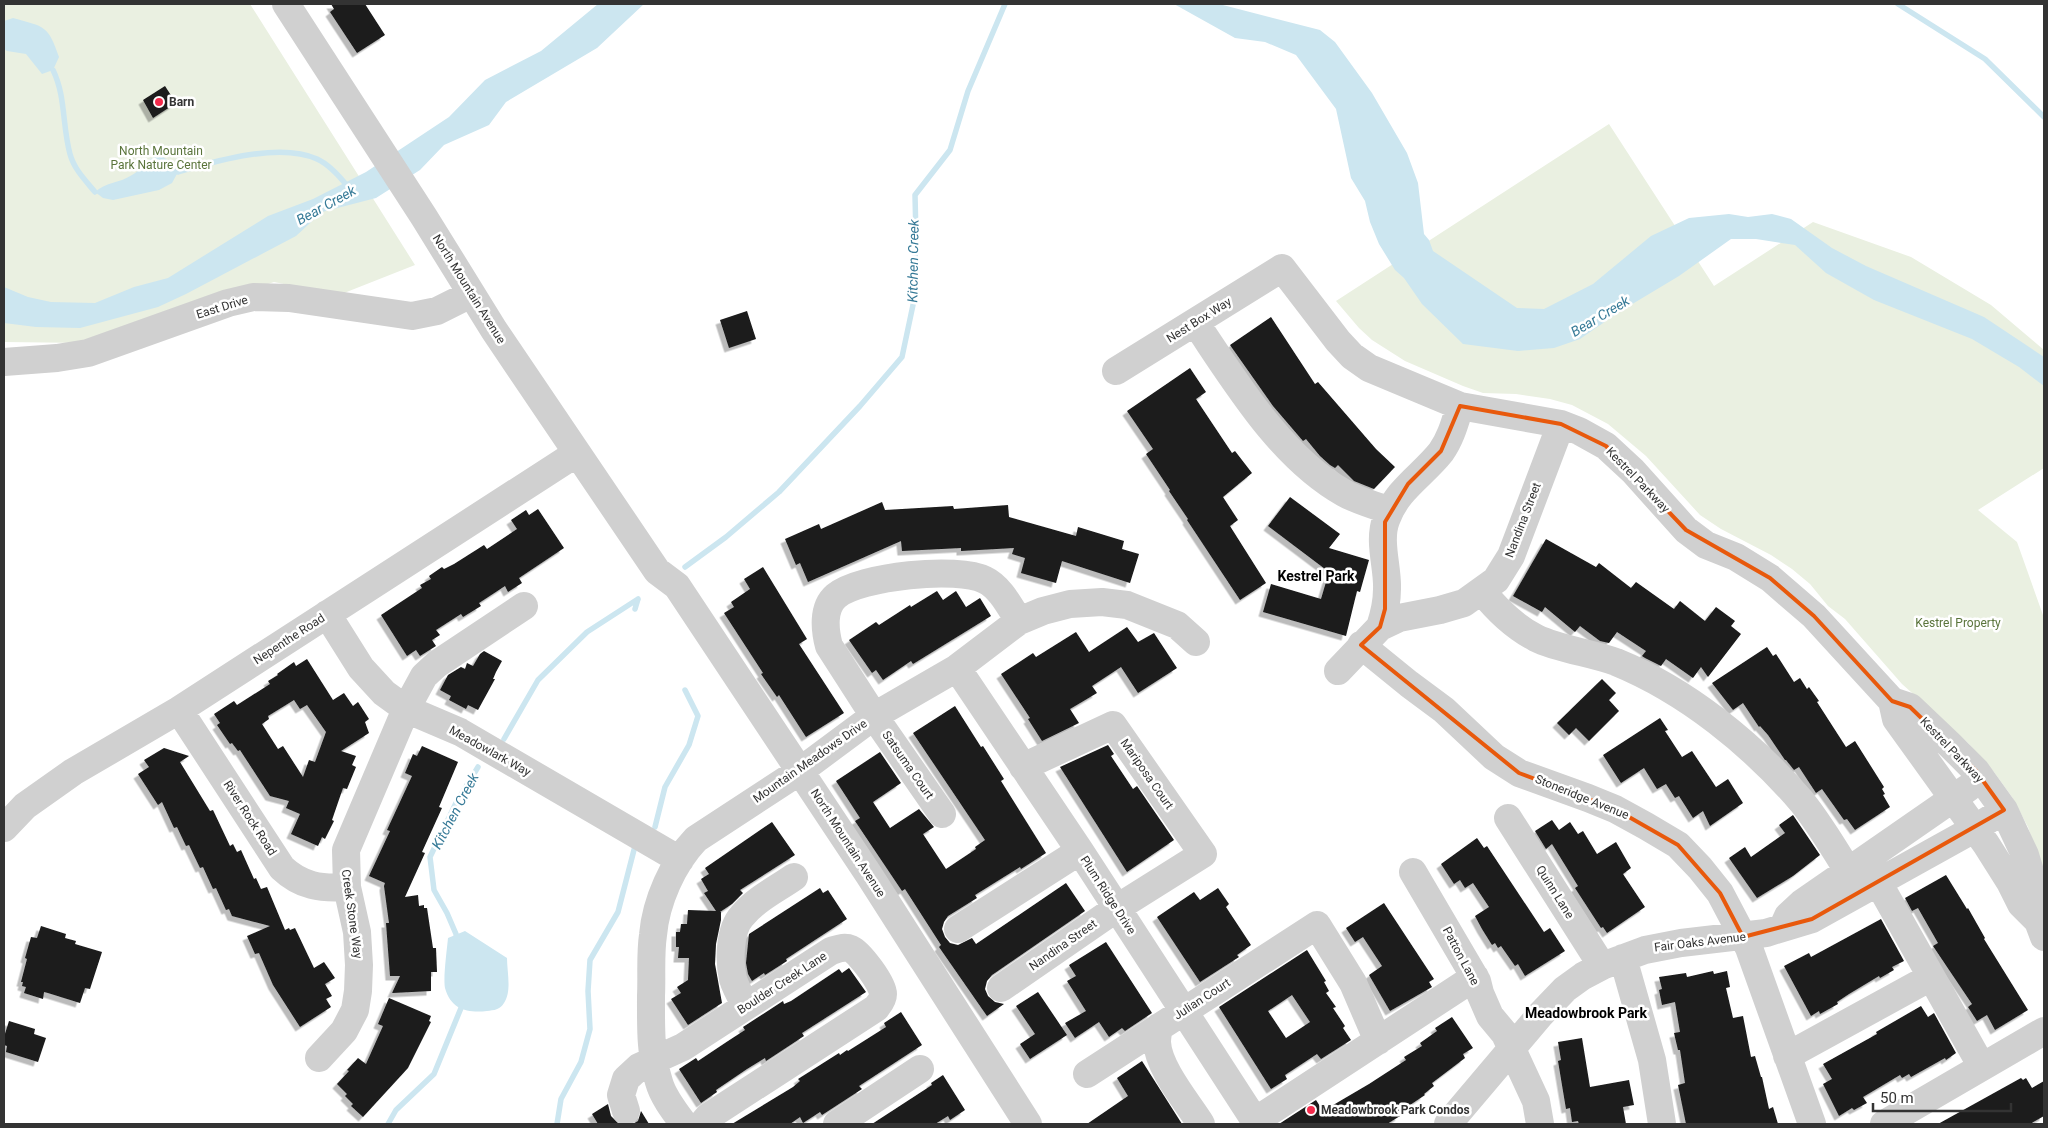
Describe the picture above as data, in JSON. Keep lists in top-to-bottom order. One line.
{"streets":{"street":["North Mountain Avenue","East Drive","Nest Box Way","Kestrel Parkway","Nandina Street","Nepenthe Road","Meadowlark Way","Mountain Meadows Drive","Satsuma Court","Mariposa Court","Stoneridge Avenue","River Rock Road","Quinn Lane","Plum Ridge Drive","Creek Stone Way","Fair Oaks Avenue","Patton Lane","Boulder Creek Lane","Julian Court"]},"crossings":[["North Mountain Avenue","East Drive"],["North Mountain Avenue","Nepenthe Road"],["North Mountain Avenue","Mountain Meadows Drive"],["Nest Box Way","Kestrel Parkway"],["Kestrel Parkway","Nandina Street"],["Kestrel Parkway","Fair Oaks Avenue"],["Nandina Street","Mariposa Court"],["Nandina Street","Stoneridge Avenue"],["Nandina Street","Plum Ridge Drive"],["Nepenthe Road","Meadowlark Way"],["Nepenthe Road","River Rock Road"],["Meadowlark Way","Mountain Meadows Drive"],["Meadowlark Way","Creek Stone Way"],["Mountain Meadows Drive","Satsuma Court"],["Mountain Meadows Drive","Plum Ridge Drive"],["Mountain Meadows Drive","Boulder Creek Lane"],["Mariposa Court","Plum Ridge Drive"],["Stoneridge Avenue","Fair Oaks Avenue"],["River Rock Road","Creek Stone Way"],["Quinn Lane","Fair Oaks Avenue"],["Plum Ridge Drive","Julian Court"],["Fair Oaks Avenue","Patton Lane"]],"districts":["Kestrel Park","Meadowbrook Park"],"water":["Bear Creek","Kitchen Creek"],"parks":["North Mountain Park Nature Center","Kestrel Property"],"places":["Barn","Meadowbrook Park Condos"],"scale_bar":"50 m"}
